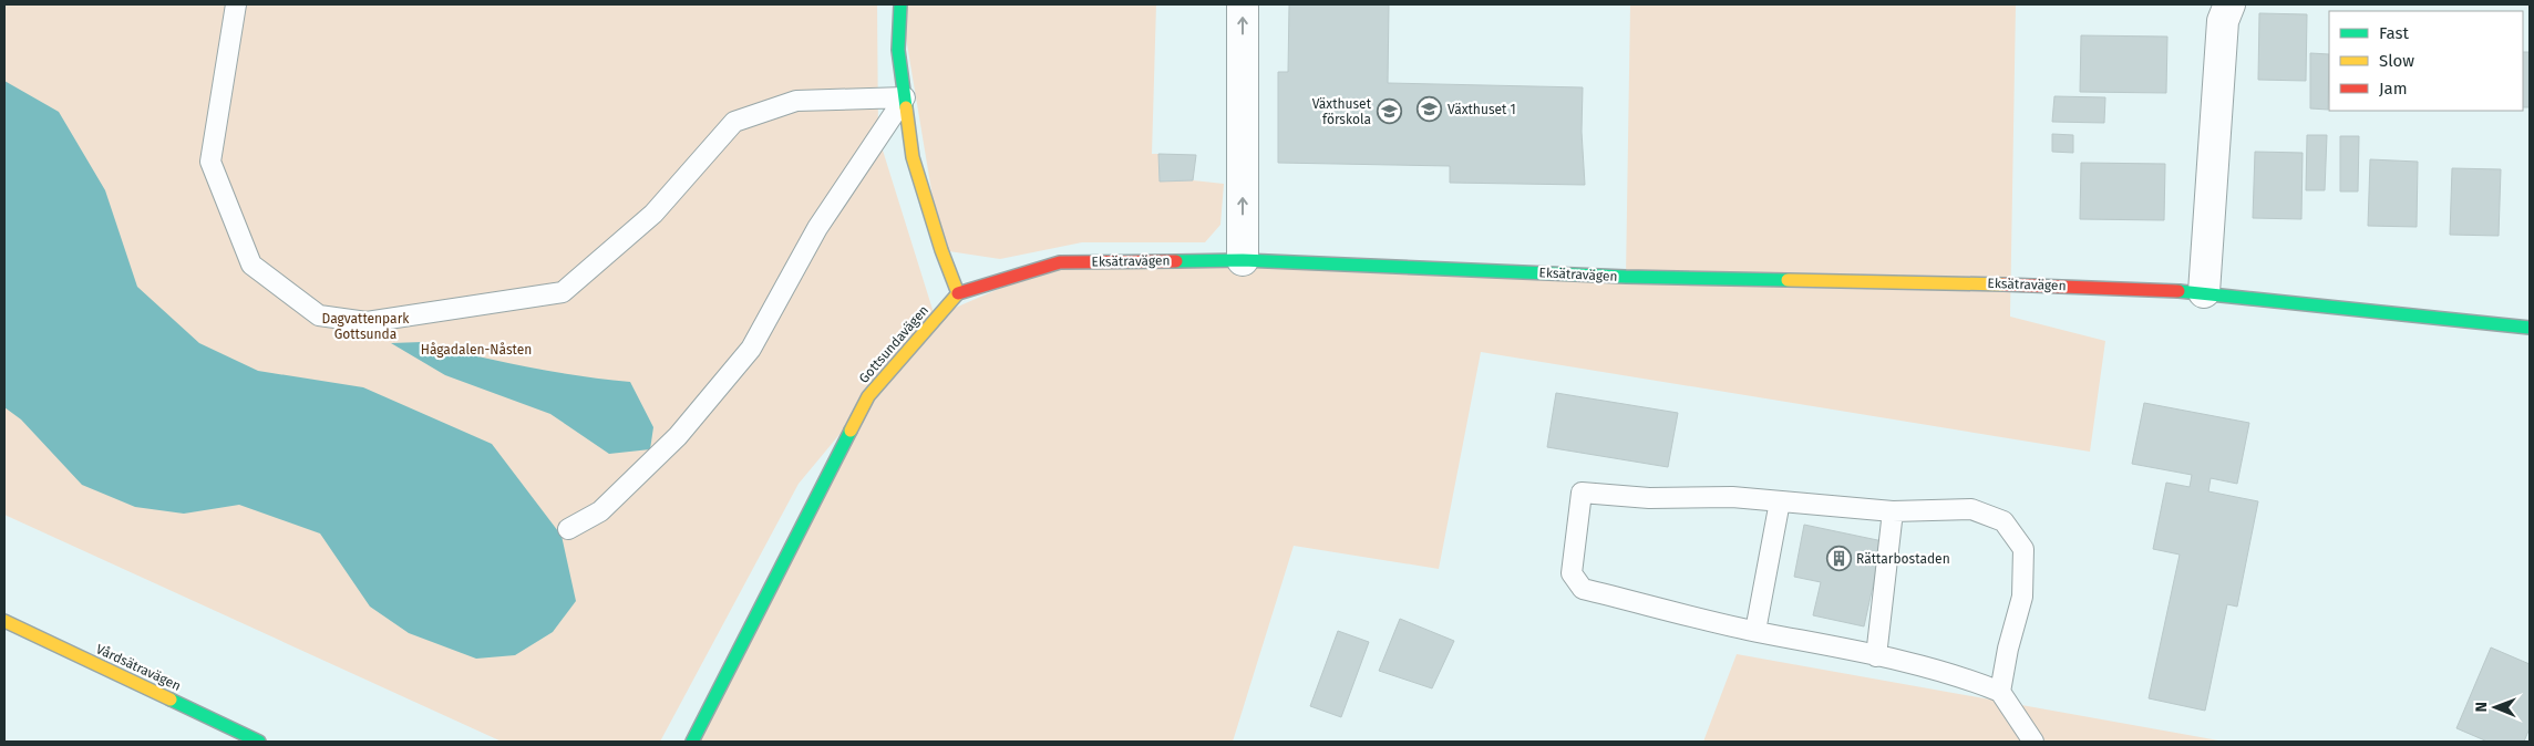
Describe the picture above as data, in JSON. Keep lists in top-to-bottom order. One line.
{"streets":{"street":["Eksätravägen","Gottsundavägen","Vårdsätravägen"]},"crossings":[["Eksätravägen","Gottsundavägen"]],"parks":["Dagvattenpark Gottsunda","Hågadalen-Nåsten"],"places":{"school or university":["Växthuset 1","Växthuset förskola"],"building":["Rättarbostaden"]},"legend":["Fast","Slow","Jam"],"north":"left"}
